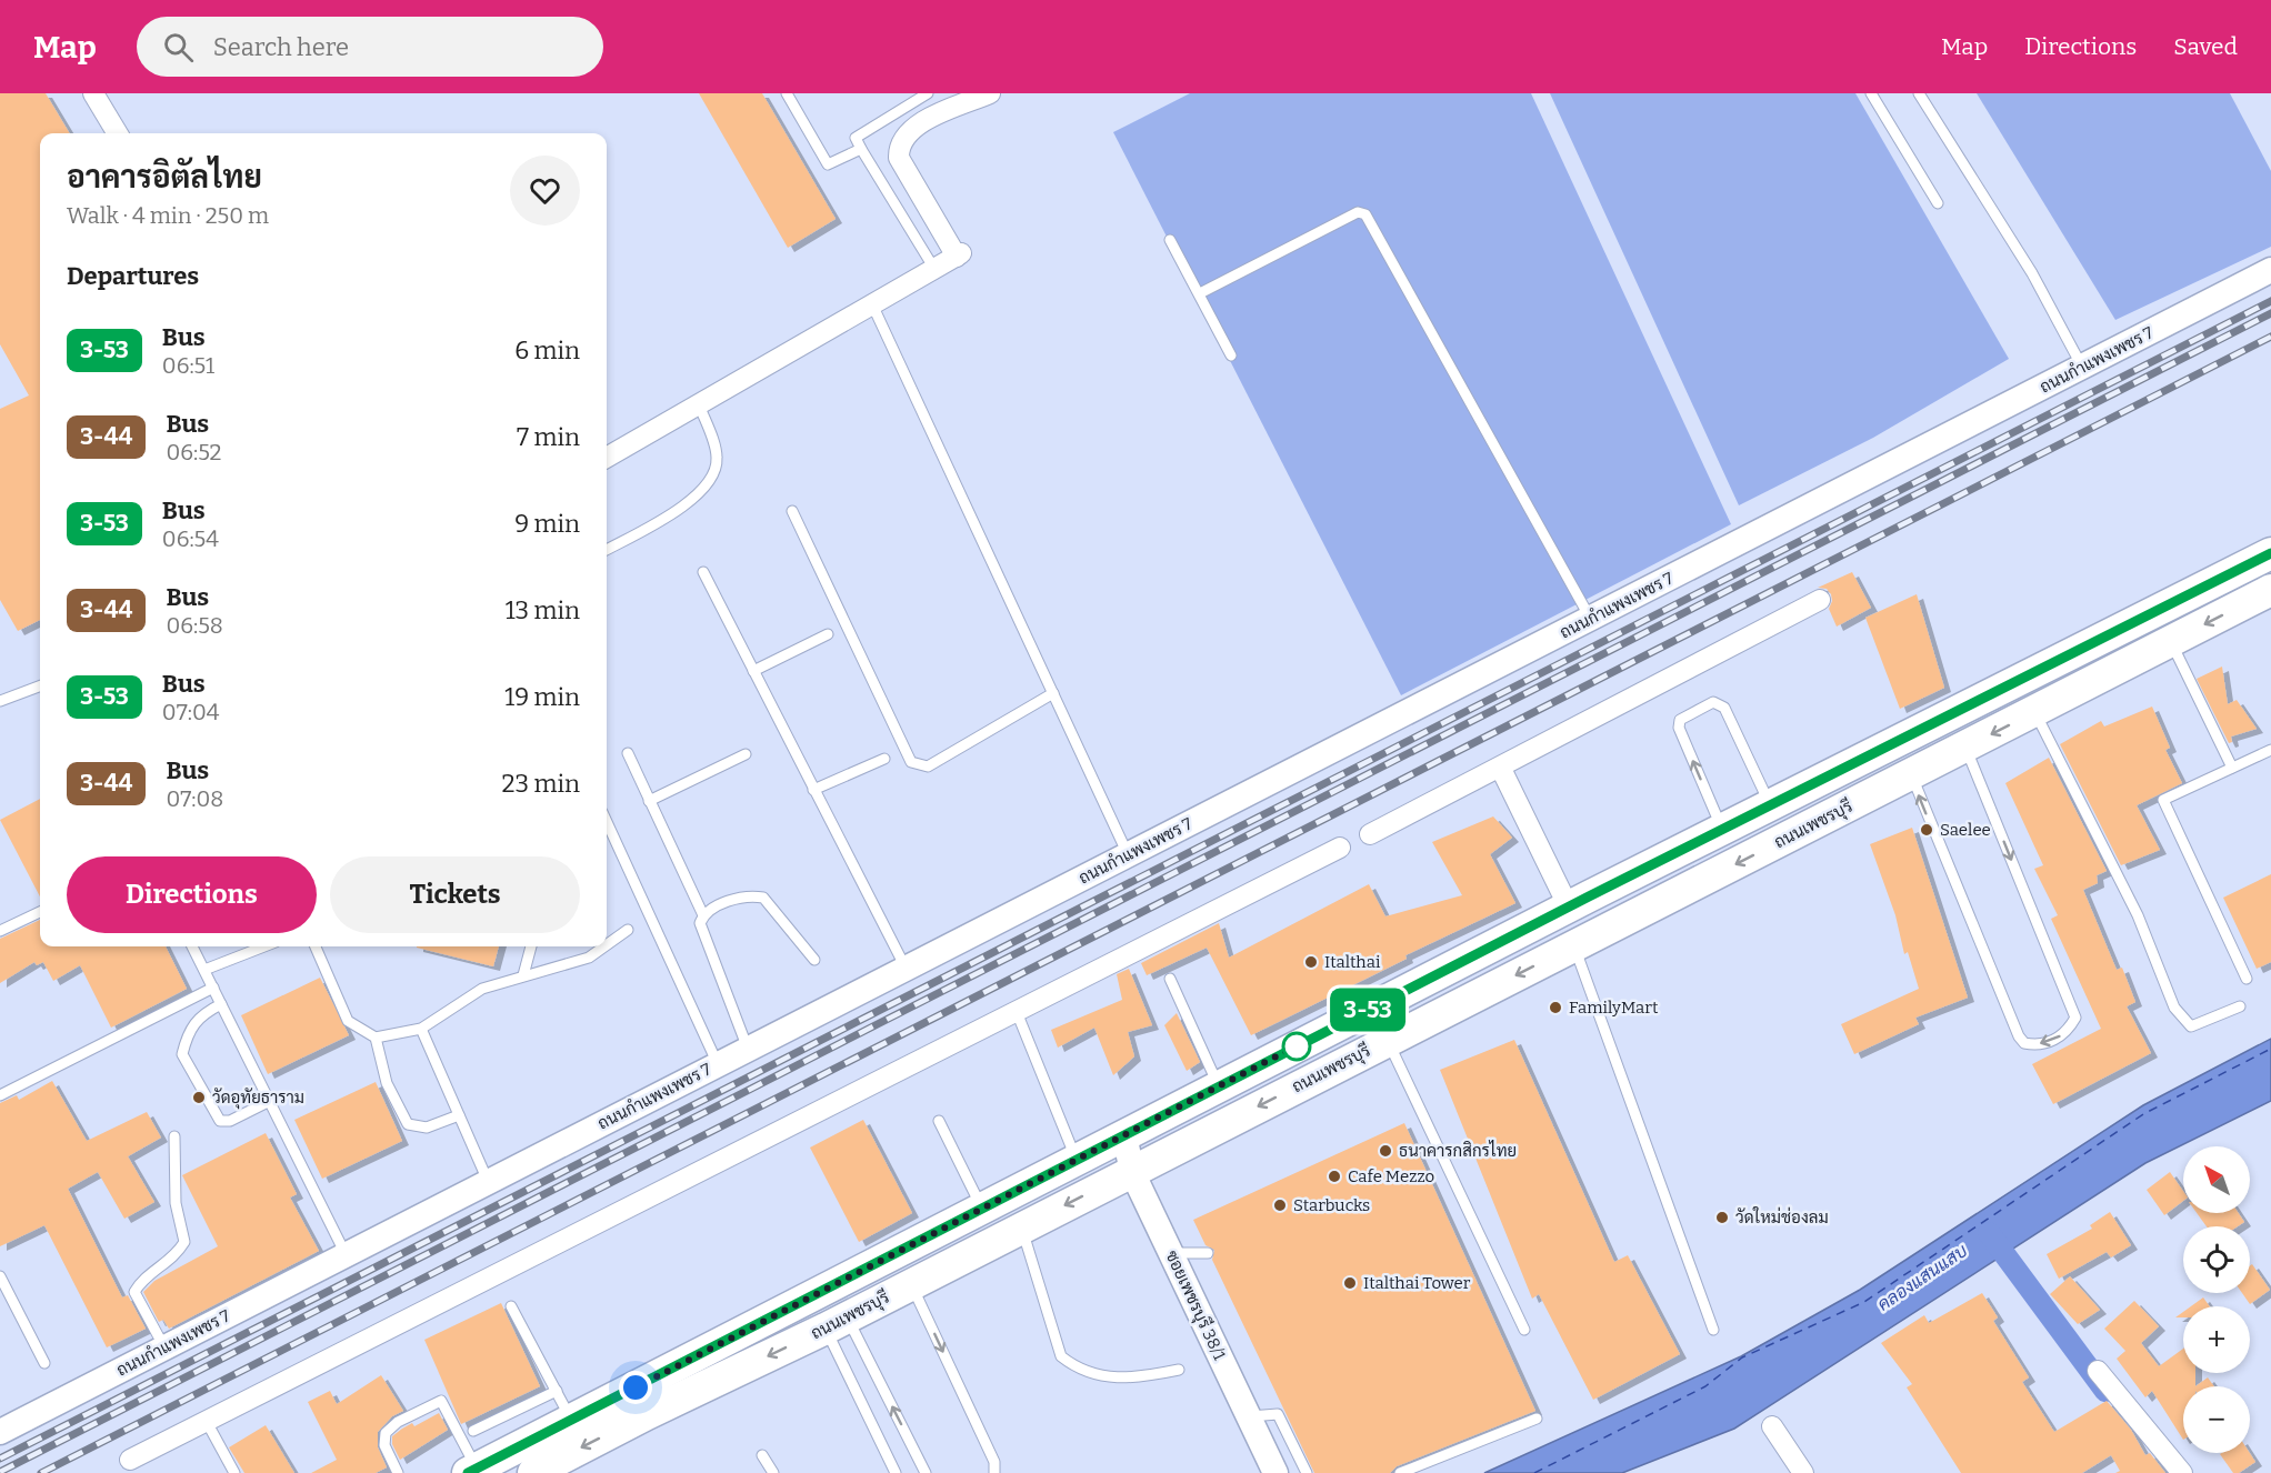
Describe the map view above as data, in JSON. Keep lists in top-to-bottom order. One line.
{"streets":{"main road":["ถนนเพชรบุรี"],"street":["ถนนกำแพงเพชร 7","ซอยเพชรบุรี 38/1"]},"crossings":[["ถนนเพชรบุรี","ซอยเพชรบุรี 38/1"]],"water":["คลองแสนแสบ"],"places":["Saelee","Italthai","FamilyMart","วัดอุทัยธาราม","ธนาคารกสิกรไทย","Cafe Mezzo","Starbucks","วัดใหม่ช่องลม","Italthai Tower"],"lines":["bus line 3-53"],"north":"top left","page":{"header":"Map","search":"Search here","nav":["Map","Directions","Saved"],"on_map":"3-53","heading":[["อาคารอิตัลไทย","Walk · 4 min · 250 m"],"Departures"],"list":[{"mark":"3-53","name":"Bus","note":"06:51","value":"6 min"},{"mark":"3-44","name":"Bus","note":"06:52","value":"7 min"},{"mark":"3-53","name":"Bus","note":"06:54","value":"9 min"},{"mark":"3-44","name":"Bus","note":"06:58","value":"13 min"},{"mark":"3-53","name":"Bus","note":"07:04","value":"19 min"},{"mark":"3-44","name":"Bus","note":"07:08","value":"23 min"}],"buttons":["Directions","Tickets"],"map_buttons":["+","−"]}}
